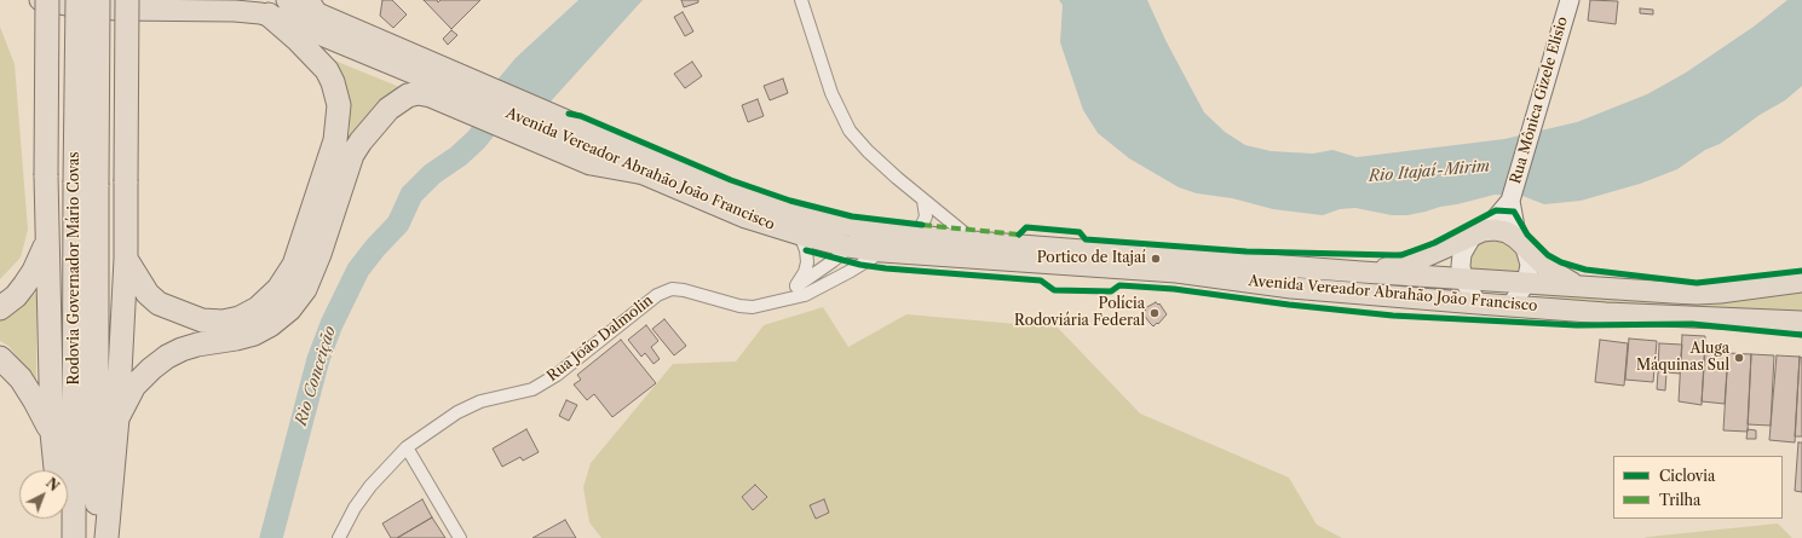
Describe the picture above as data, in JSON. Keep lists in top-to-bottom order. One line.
{"streets":{"highway":["Rodovia Governador Mário Covas"],"main road":["Avenida Vereador Abrahão João Francisco"],"street":["Rua Mônica Gizele Elísio","Rua João Dalmolin"]},"crossings":[["Rua Mônica Gizele Elísio","Avenida Vereador Abrahão João Francisco"],["Avenida Vereador Abrahão João Francisco","Rodovia Governador Mário Covas"],["Avenida Vereador Abrahão João Francisco","Rua João Dalmolin"]],"water":["Rio Itajaí-Mirim","Rio Conceição"],"places":["Portico de Itajaí","Polícia Rodoviária Federal","Aluga Máquinas Sul"],"legend":["Ciclovia","Trilha"],"north":"top right"}
